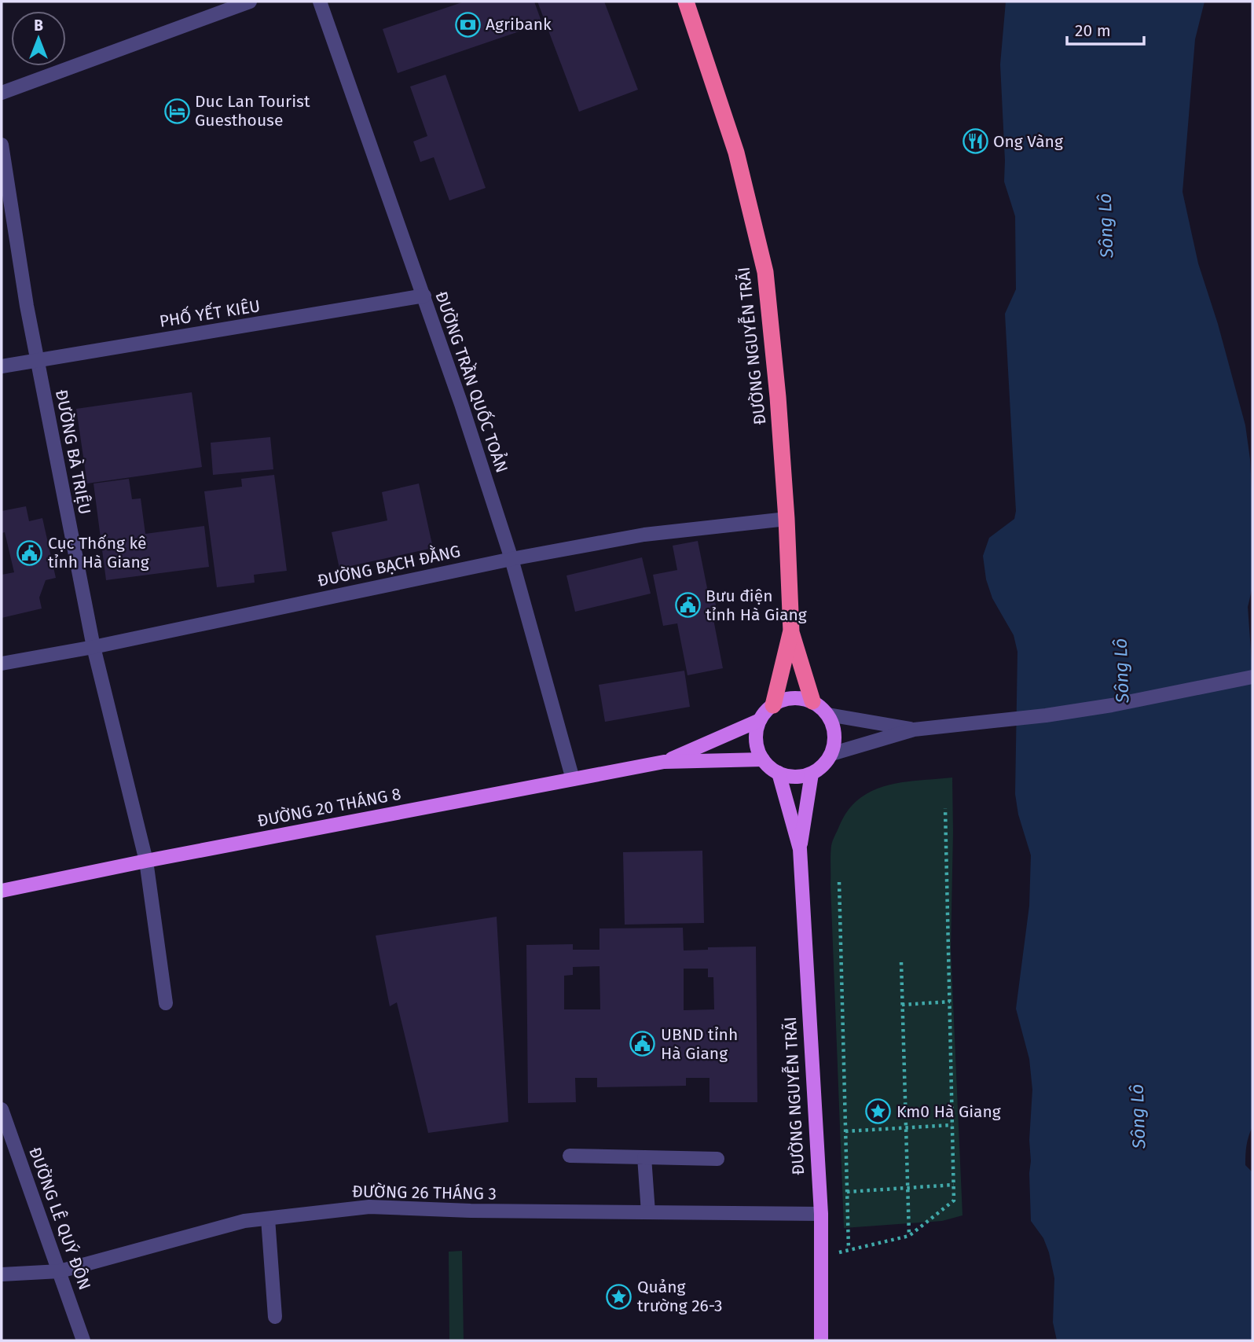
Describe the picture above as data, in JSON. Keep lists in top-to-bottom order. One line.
{"streets":{"highway":["ĐƯỜNG NGUYỄN TRÃI"],"main road":["ĐƯỜNG 20 THÁNG 8"],"street":["PHỐ YẾT KIÊU","ĐƯỜNG TRẦN QUỐC TOẢN","ĐƯỜNG BÀ TRIỆU","ĐƯỜNG BẠCH ĐẰNG","ĐƯỜNG 26 THÁNG 3","ĐƯỜNG LÊ QUÝ ĐÔN"]},"crossings":[["PHỐ YẾT KIÊU","ĐƯỜNG TRẦN QUỐC TOẢN"],["PHỐ YẾT KIÊU","ĐƯỜNG BÀ TRIỆU"],["ĐƯỜNG NGUYỄN TRÃI","ĐƯỜNG BẠCH ĐẰNG"],["ĐƯỜNG NGUYỄN TRÃI","ĐƯỜNG 20 THÁNG 8"],["ĐƯỜNG NGUYỄN TRÃI","ĐƯỜNG 26 THÁNG 3"],["ĐƯỜNG TRẦN QUỐC TOẢN","ĐƯỜNG BẠCH ĐẰNG"],["ĐƯỜNG TRẦN QUỐC TOẢN","ĐƯỜNG 20 THÁNG 8"],["ĐƯỜNG BÀ TRIỆU","ĐƯỜNG BẠCH ĐẰNG"],["ĐƯỜNG BÀ TRIỆU","ĐƯỜNG 20 THÁNG 8"],["ĐƯỜNG 26 THÁNG 3","ĐƯỜNG LÊ QUÝ ĐÔN"]],"water":["Sông Lô"],"places":{"bank":["Agribank"],"hotel":["Duc Lan Tourist Guesthouse"],"restaurant":["Ong Vàng"],"public building":["Cục Thống kê tỉnh Hà Giang","Bưu điện tỉnh Hà Giang","UBND tỉnh Hà Giang"],"place":["Km0 Hà Giang","Quảng trường 26-3"]},"scale_bar":"20 m","north":"top"}
